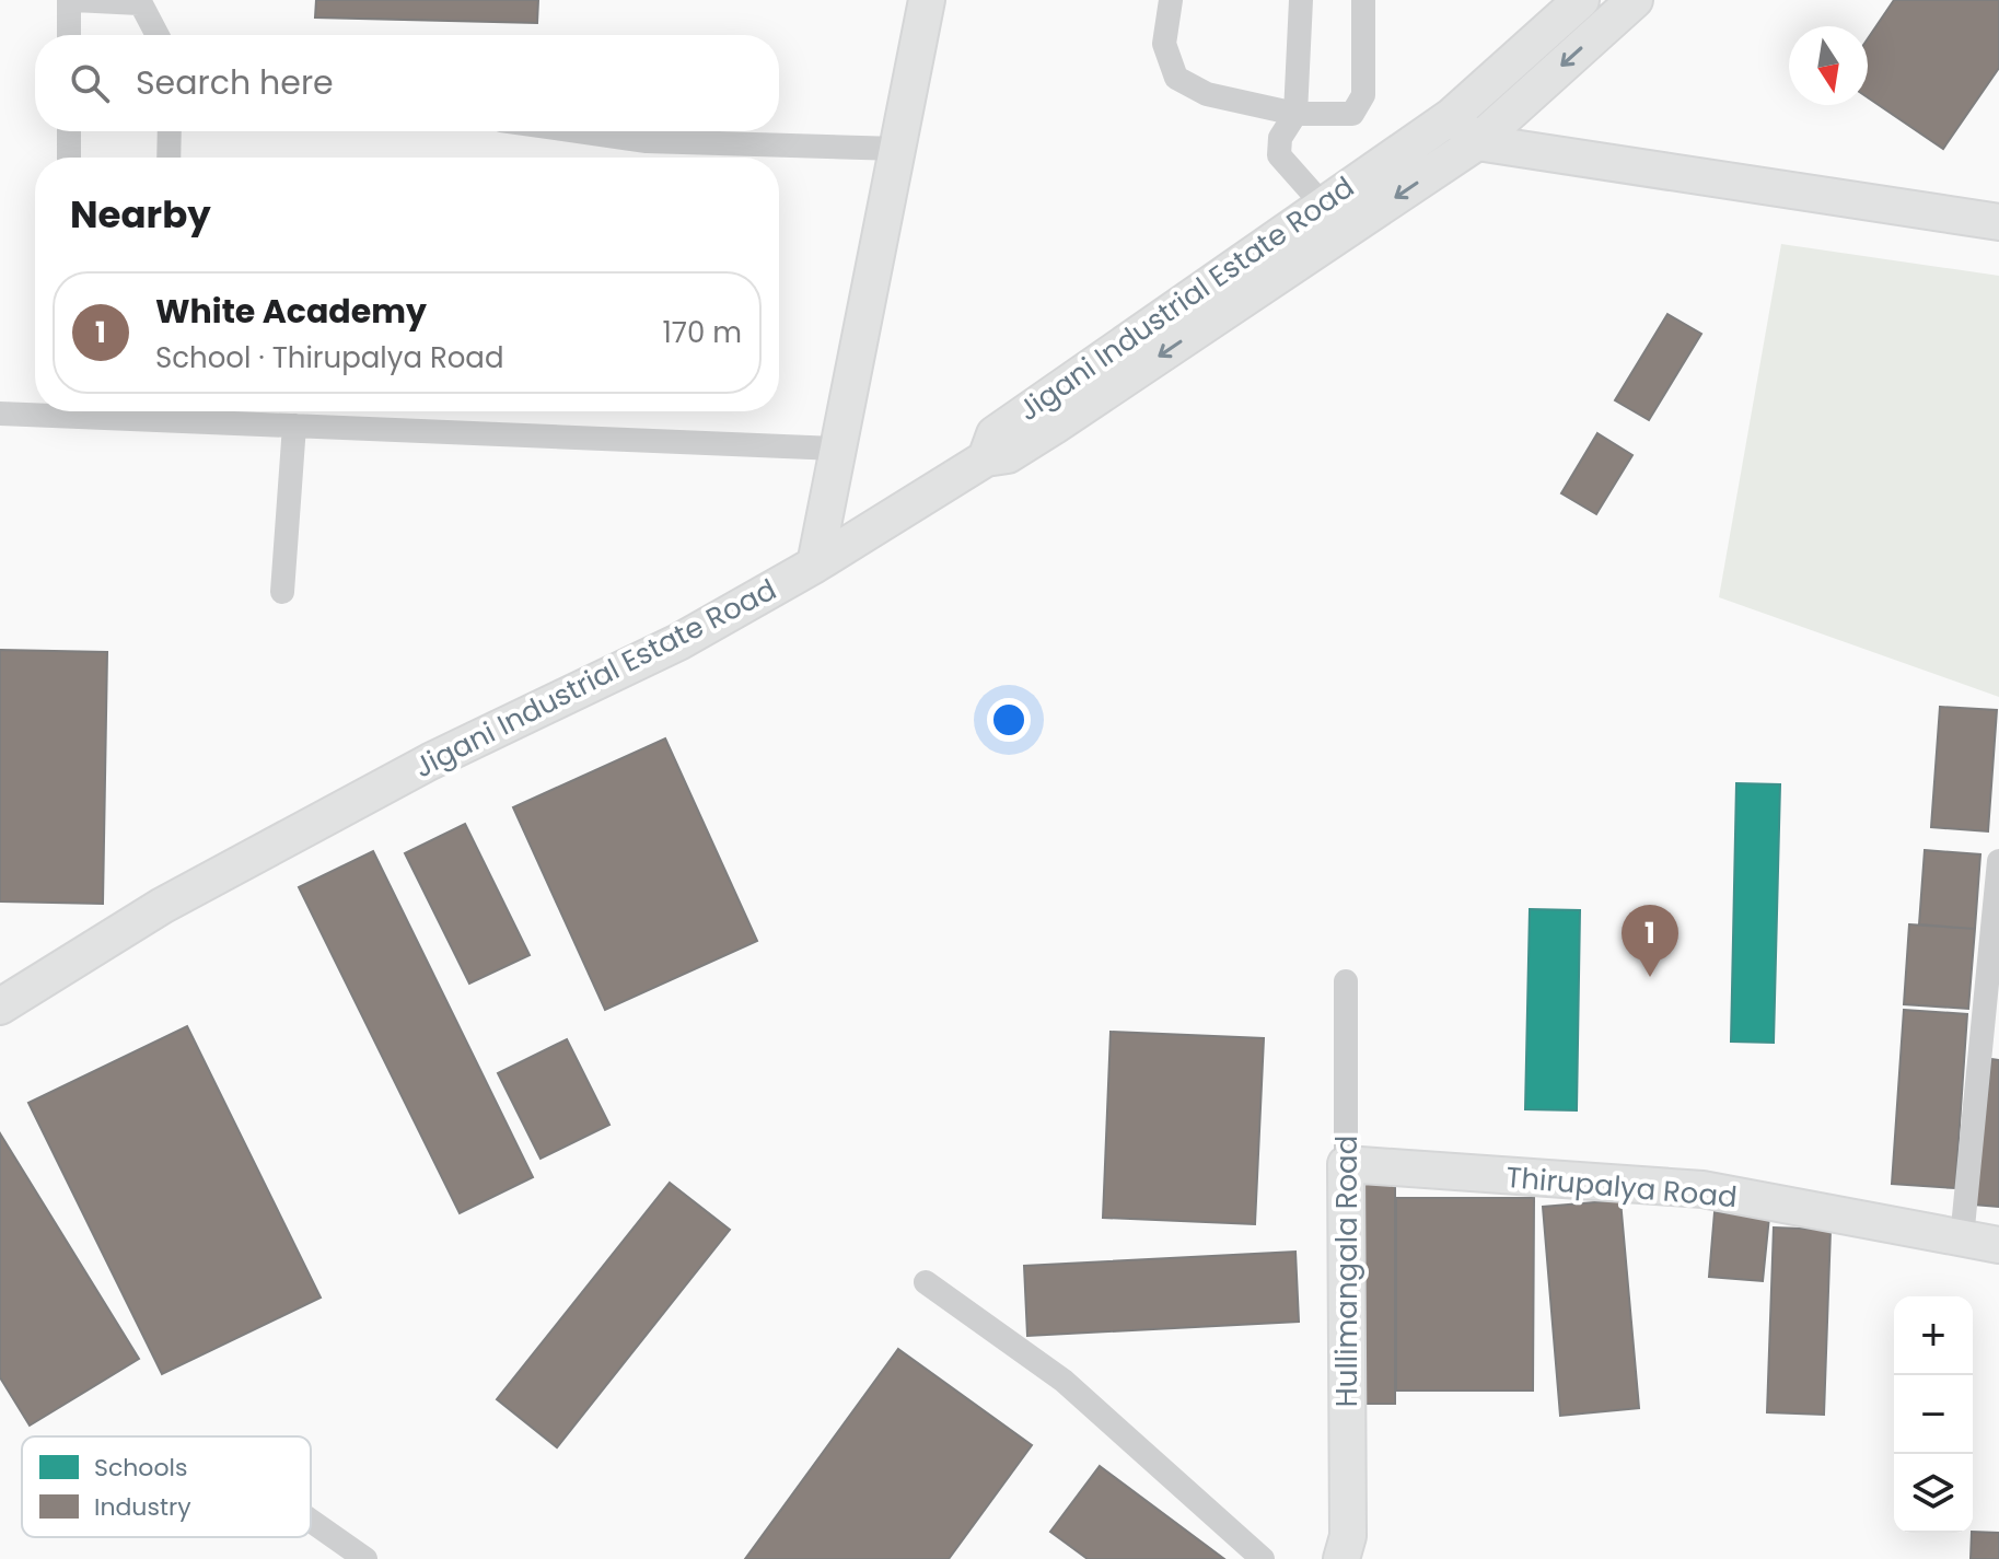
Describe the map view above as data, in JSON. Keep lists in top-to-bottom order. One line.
{"streets":{"main road":["Jigani Industrial Estate Road","Thirupalya Road","Hullimangala Road"]},"crossings":[["Thirupalya Road","Hullimangala Road"]],"legend":["Schools","Industry"],"north":"bottom","page":{"search":"Search here","heading":"Nearby","list":[{"mark":"1","name":"White Academy","note":"School · Thirupalya Road","value":"170 m"}],"pins":"1","map_buttons":["+","−"]}}
